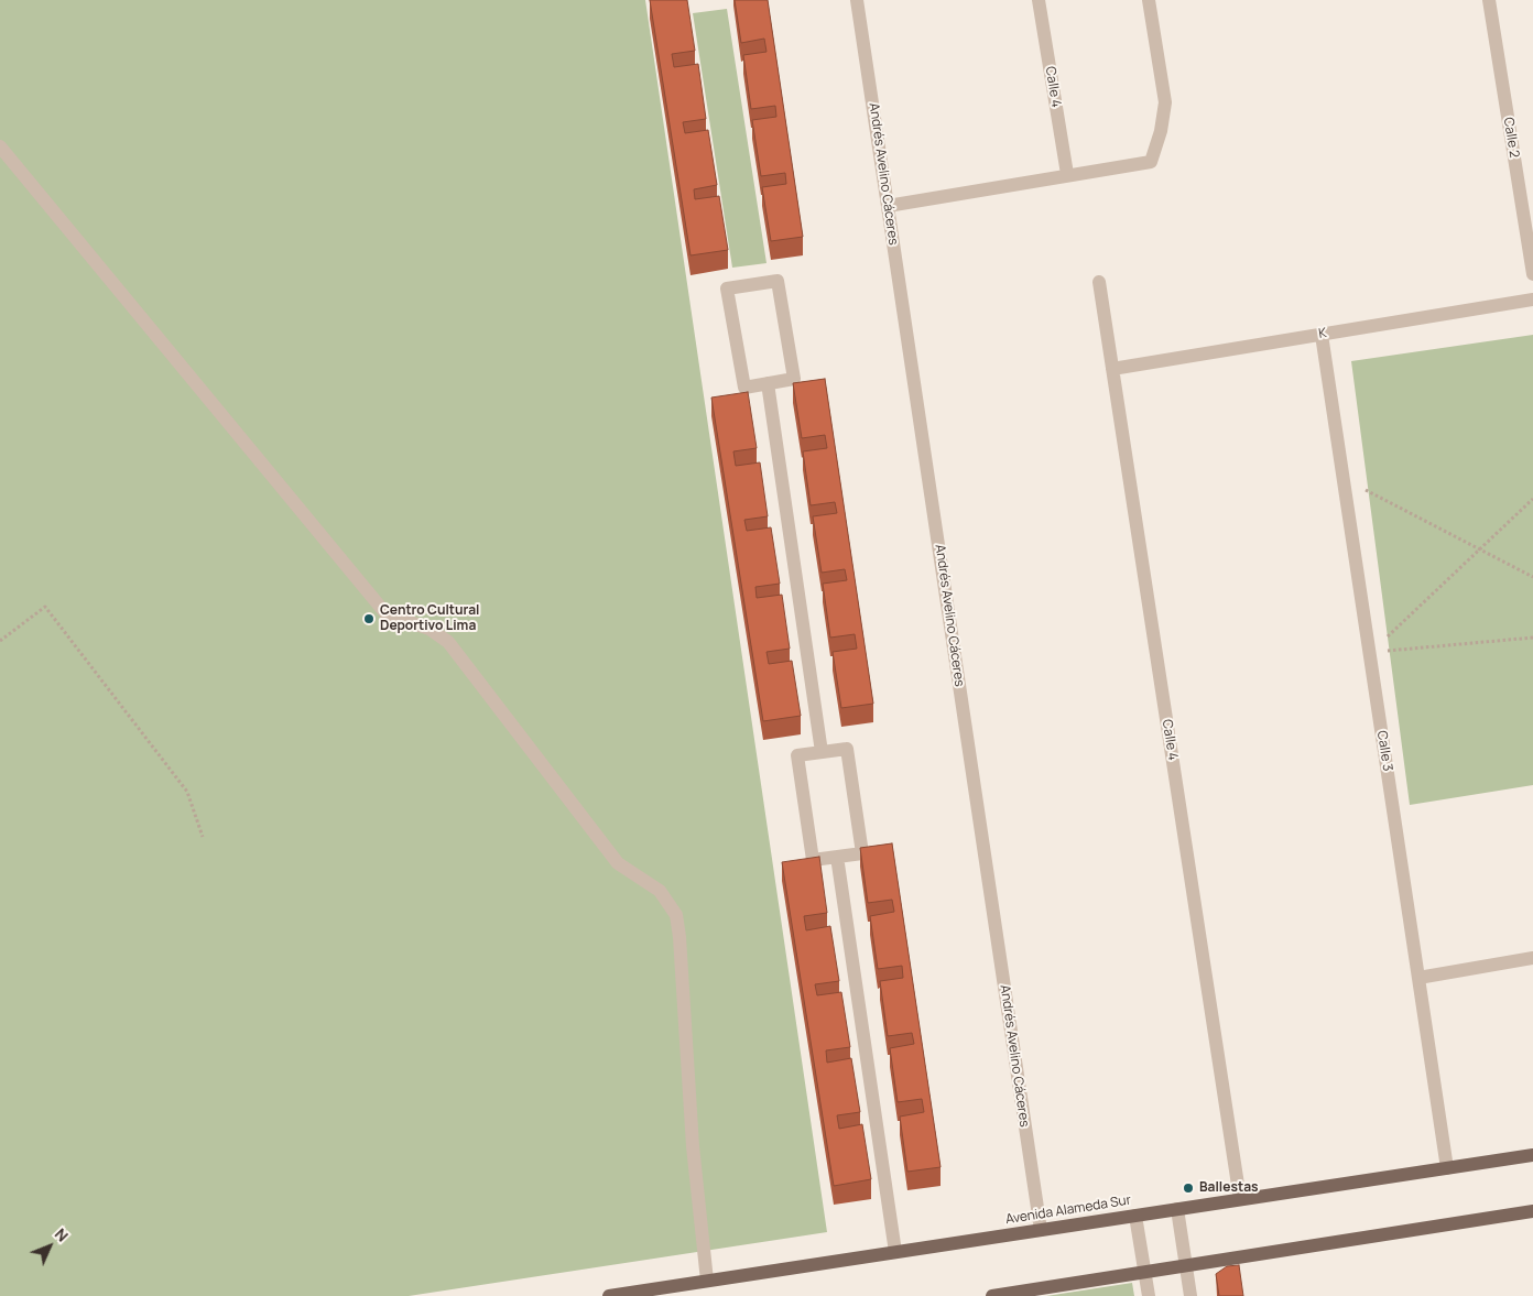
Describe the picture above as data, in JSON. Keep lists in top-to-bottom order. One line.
{"streets":{"main road":["Avenida Alameda Sur"],"street":["Calle 4","Calle 2","Andrés Avelino Cáceres","K","Calle 3"]},"crossings":[["Calle 4","K"],["Calle 4","Avenida Alameda Sur"],["Andrés Avelino Cáceres","Avenida Alameda Sur"],["K","Calle 3"],["Calle 3","Avenida Alameda Sur"]],"places":["Centro Cultural Deportivo Lima","Ballestas"],"north":"top right"}
